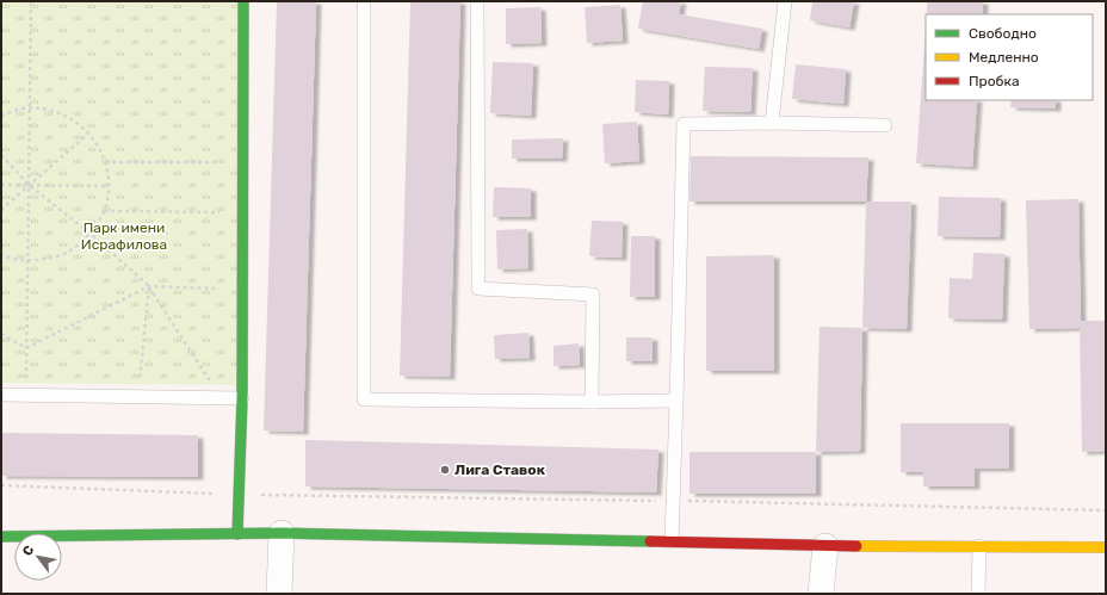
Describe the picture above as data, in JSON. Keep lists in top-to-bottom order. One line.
{"parks":["Парк имени Исрафилова"],"places":["Лига Ставок"],"legend":["Свободно","Медленно","Пробка"],"north":"top left"}
